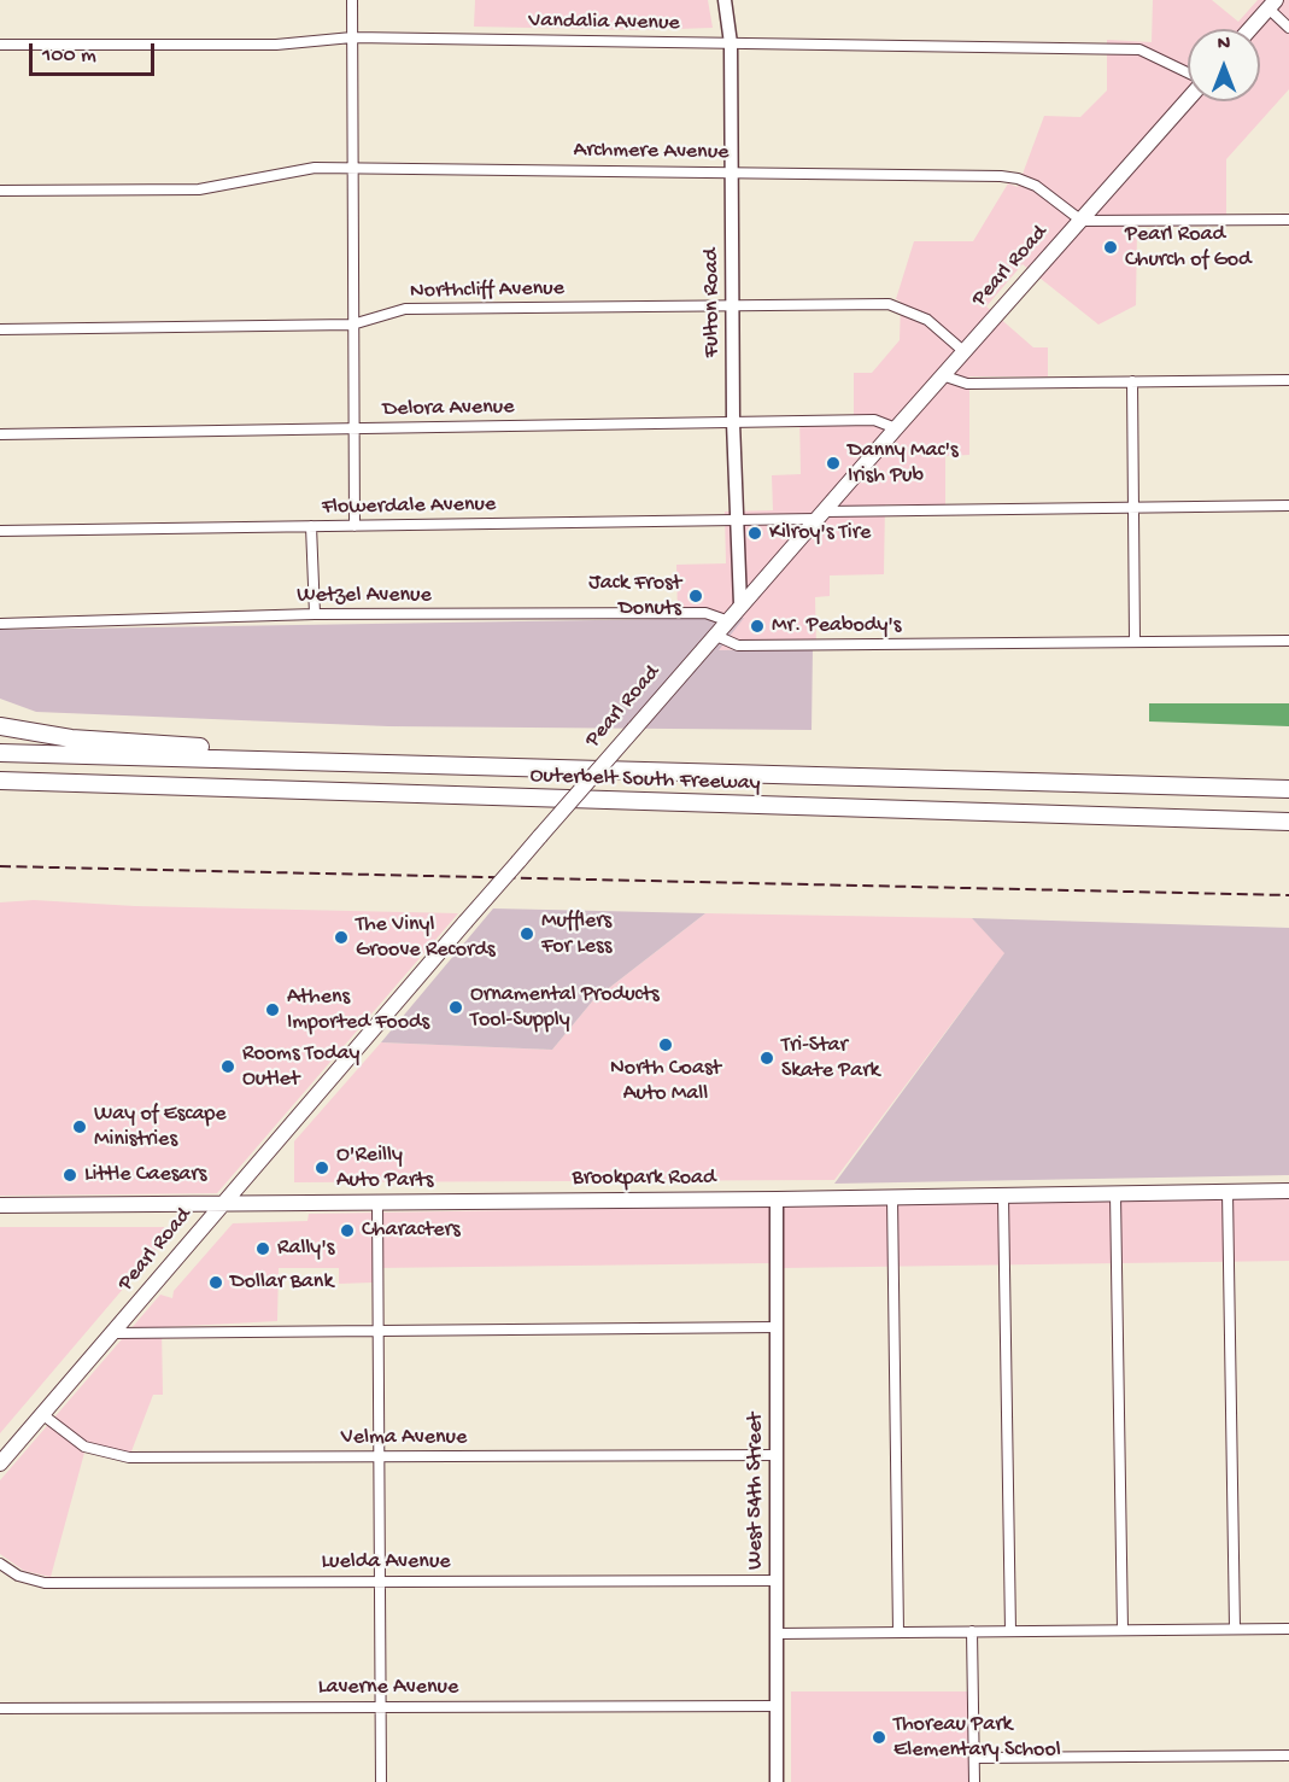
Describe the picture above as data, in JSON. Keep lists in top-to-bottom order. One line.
{"streets":{"highway":["Outerbelt South Freeway"],"main road":["Pearl Road","Fulton Road","Brookpark Road","West 54th Street"],"street":["Vandalia Avenue","Archmere Avenue","Northcliff Avenue","Delora Avenue","Flowerdale Avenue","Wetzel Avenue","Velma Avenue","Luelda Avenue","Laverne Avenue"]},"crossings":[["Vandalia Avenue","Fulton Road"],["Archmere Avenue","Pearl Road"],["Archmere Avenue","Fulton Road"],["Pearl Road","Northcliff Avenue"],["Pearl Road","Fulton Road"],["Pearl Road","Delora Avenue"],["Pearl Road","Flowerdale Avenue"],["Pearl Road","Wetzel Avenue"],["Pearl Road","Brookpark Road"],["Pearl Road","Velma Avenue"],["Northcliff Avenue","Fulton Road"],["Fulton Road","Delora Avenue"],["Fulton Road","Flowerdale Avenue"],["Brookpark Road","West 54th Street"],["Velma Avenue","West 54th Street"],["West 54th Street","Luelda Avenue"],["West 54th Street","Laverne Avenue"]],"places":["Pearl Road Church of God","Danny Mac's Irish Pub","Kilroy's Tire","Jack Frost Donuts","Mr. Peabody's","Mufflers For Less","The Vinyl Groove Records","Ornamental Products Tool-Supply","Athens Imported Foods","North Coast Auto Mall","Tri-Star Skate Park","Rooms Today Outlet","Way of Escape Ministries","O'Reilly Auto Parts","Little Caesars","Characters","Rally's","Dollar Bank","Thoreau Park Elementary School"],"scale_bar":"100 m","north":"top"}
